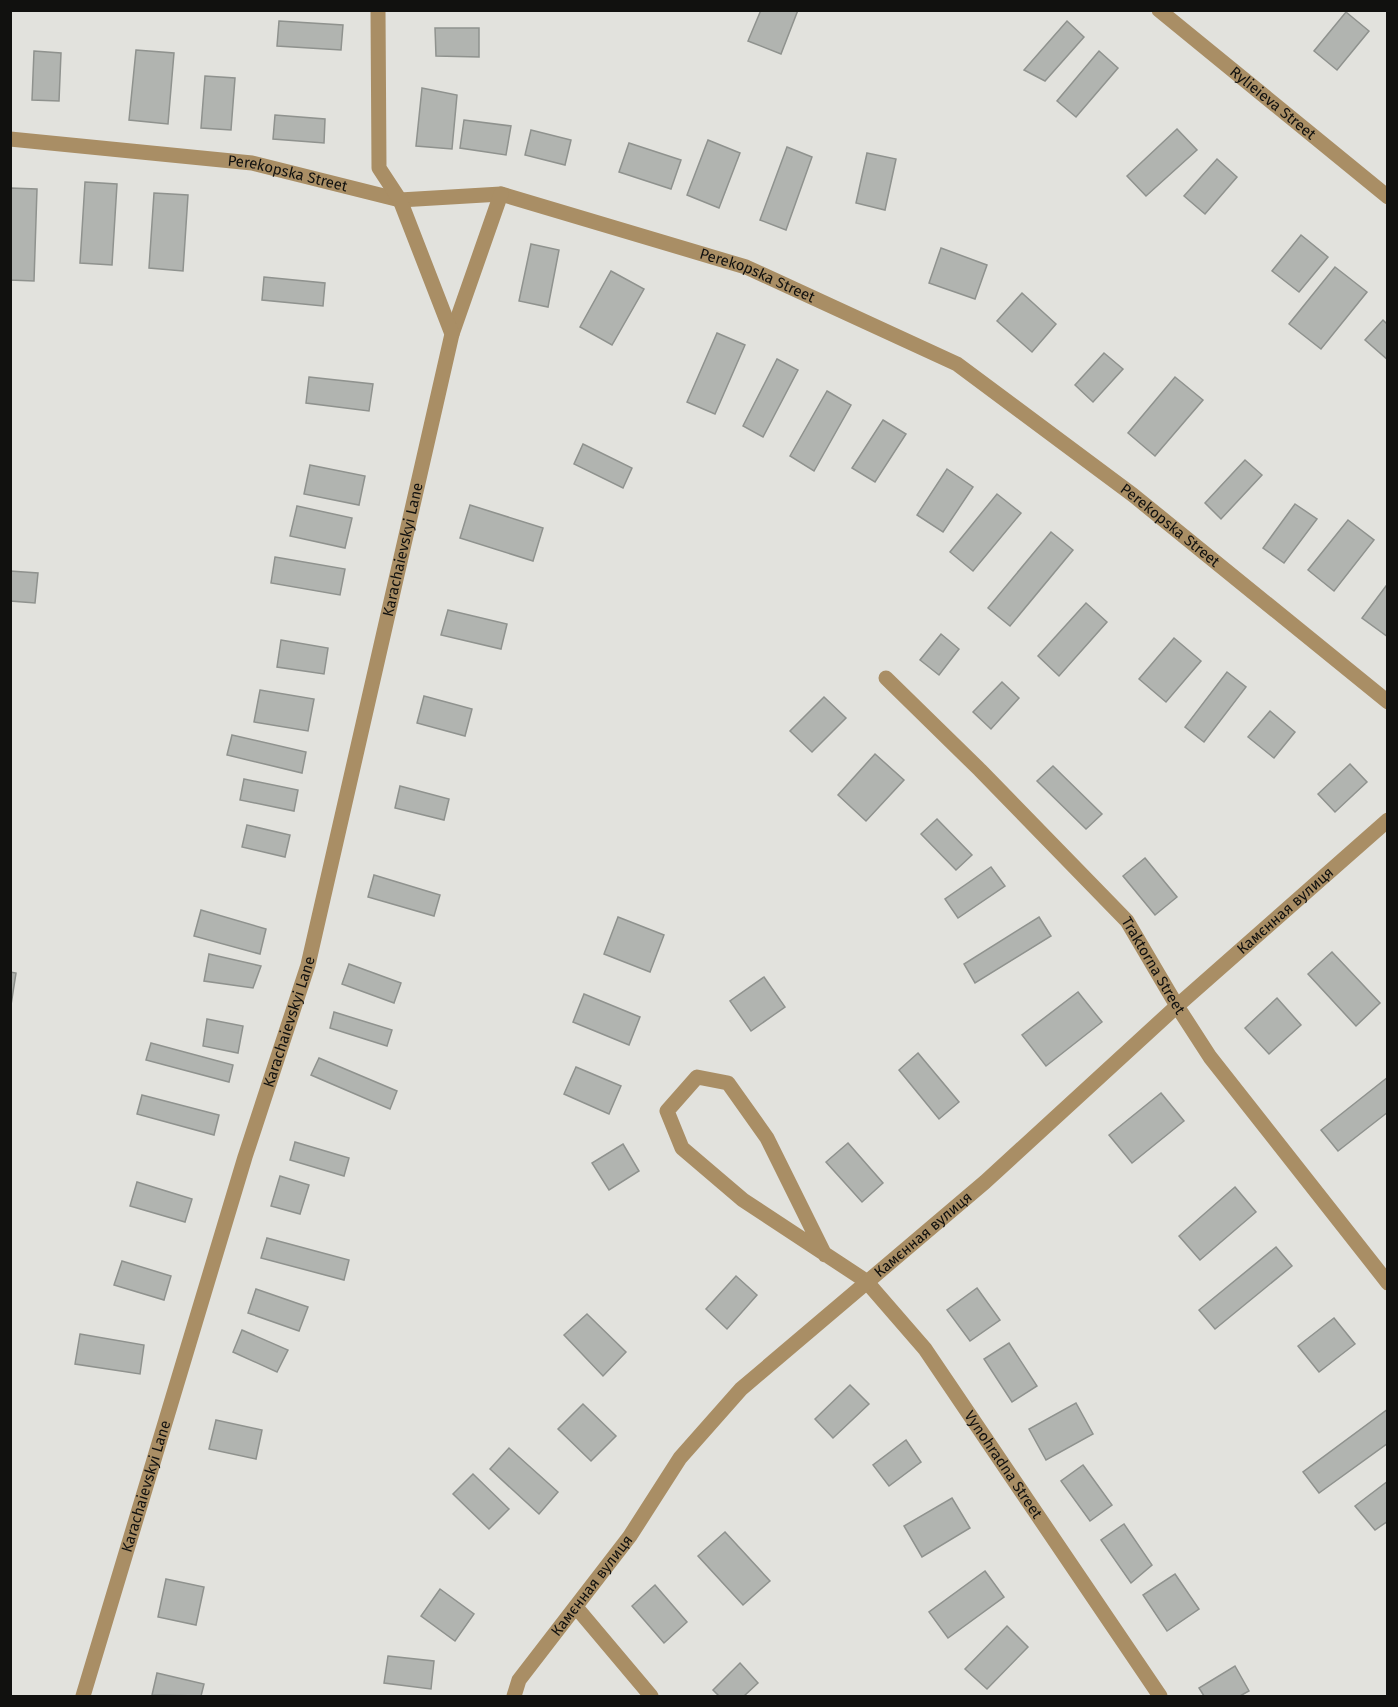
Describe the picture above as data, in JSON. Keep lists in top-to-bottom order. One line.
{"streets":{"street":["Rylieieva Street","Perekopska Street","Karachaievskyi Lane","Камєнная вулиця","Traktorna Street","Vynohradna Street"]},"crossings":[["Perekopska Street","Karachaievskyi Lane"],["Камєнная вулиця","Traktorna Street"],["Камєнная вулиця","Vynohradna Street"]]}
